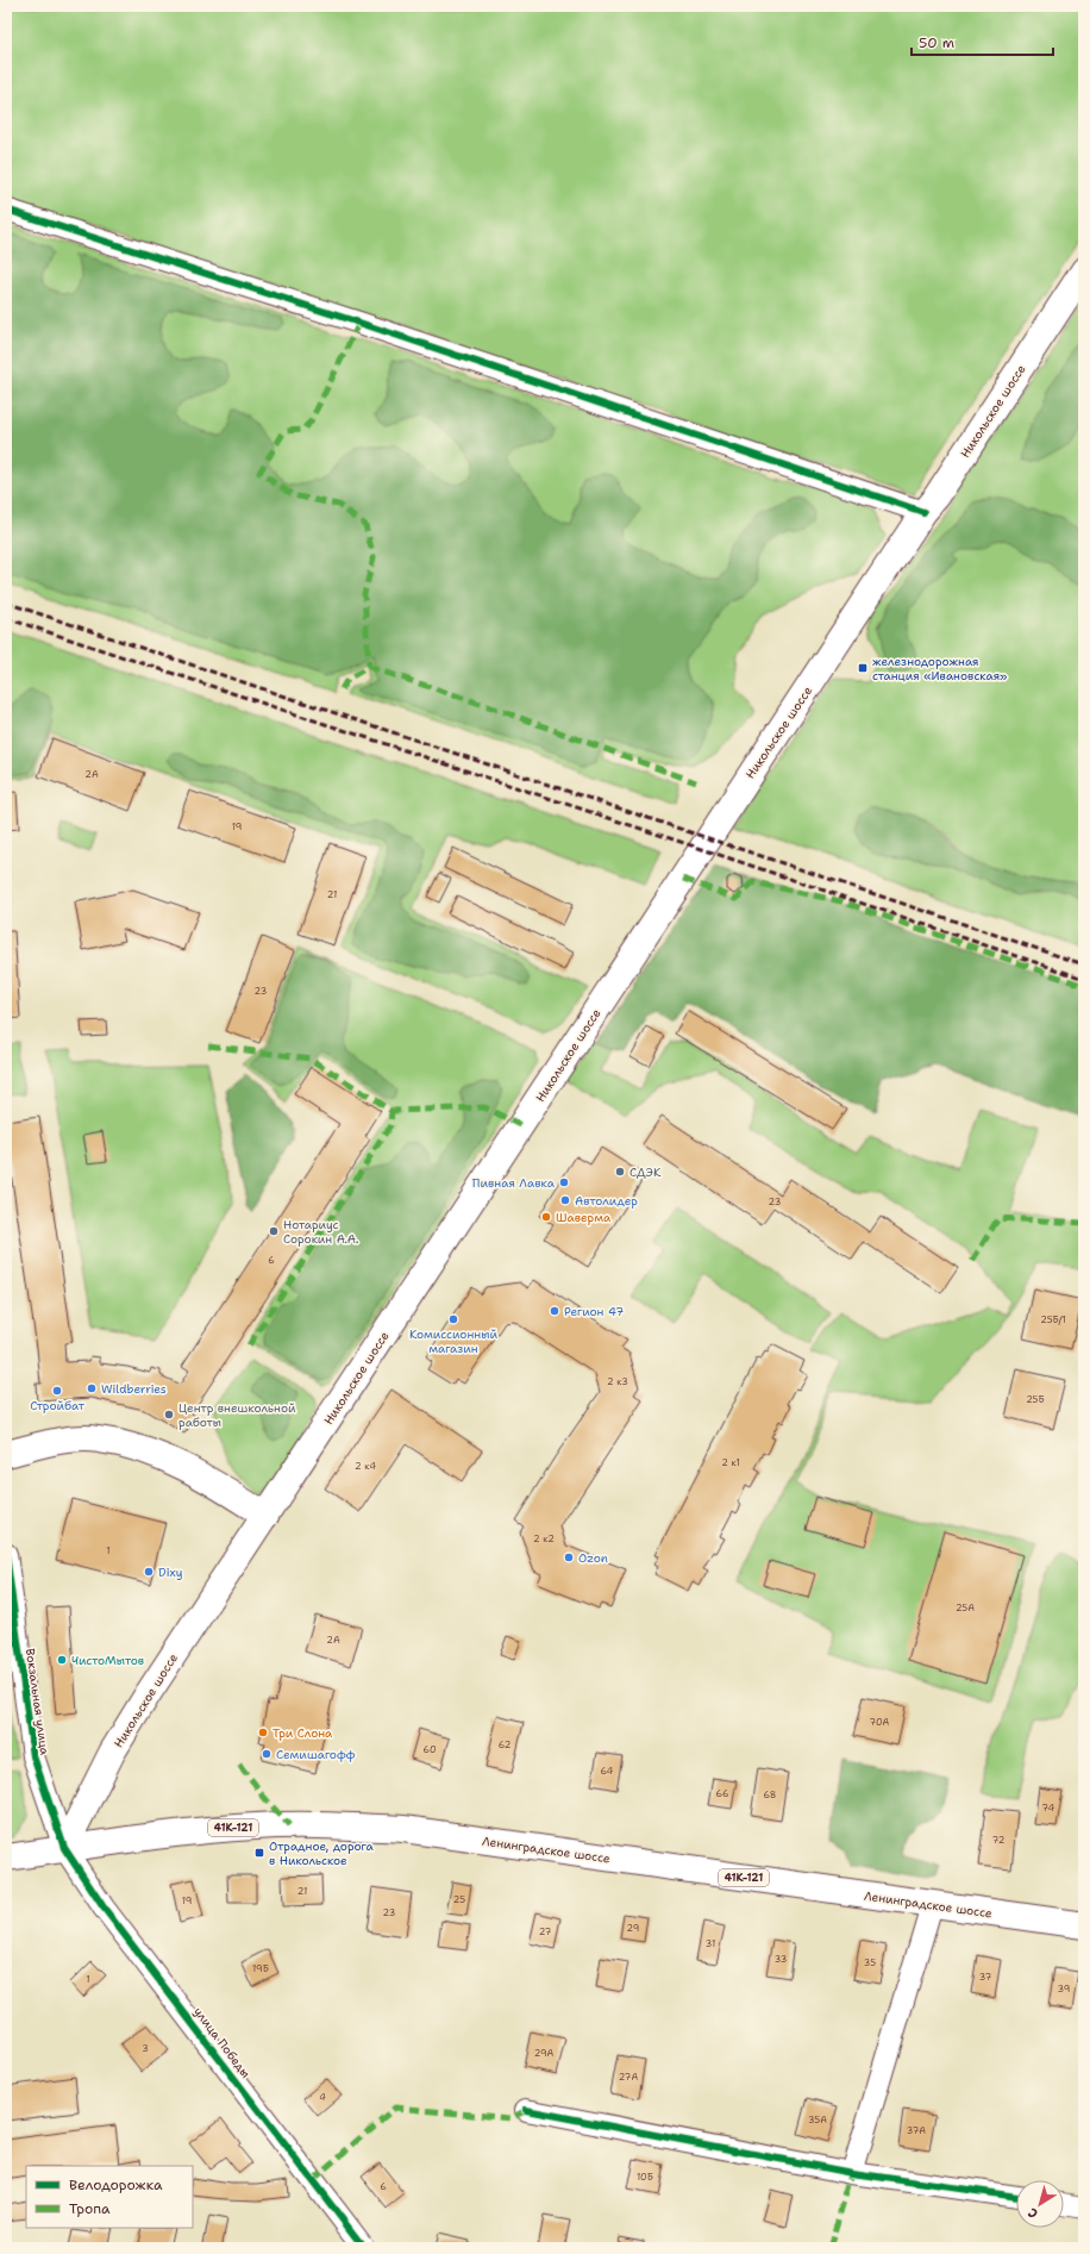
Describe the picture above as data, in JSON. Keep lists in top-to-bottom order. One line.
{"streets":{"main road":["Никольское шоссе","41К-121","Ленинградское шоссе"],"street":["Вокзальная улица","улица Победы"]},"crossings":[["Никольское шоссе","Вокзальная улица"],["Никольское шоссе","Ленинградское шоссе"],["Никольское шоссе","улица Победы"],["Вокзальная улица","Ленинградское шоссе"],["Вокзальная улица","улица Победы"],["Ленинградское шоссе","улица Победы"]],"places":{"transit":["железнодорожная станция «Ивановская»","Отрадное, дорога в Никольское"],"other":["СДЭК","Пивная Лавка","Автолидер","Шаверма","Нотариус Сорокин А.А.","Регион 47","Комиссионный магазин","Wildberries","Стройбат","Центр внешкольной работы","Ozon","Dixy","ЧистоМытов","Три Слона","Семишагофф"]},"house_numbers":["2А","19","21","23","23","6","25Б/1","2 к3","25Б","2 к1","2 к4","2 к2","1","25А","2А","70А","62","60","64","66","68","74","72","21","25","19","23","29","27","31","33","35","19Б","37","1","39","3","29А","27А","4","35А","37А","10Б","6"],"legend":["Велодорожка","Тропа"],"scale_bar":"50 m","north":"bottom left"}
